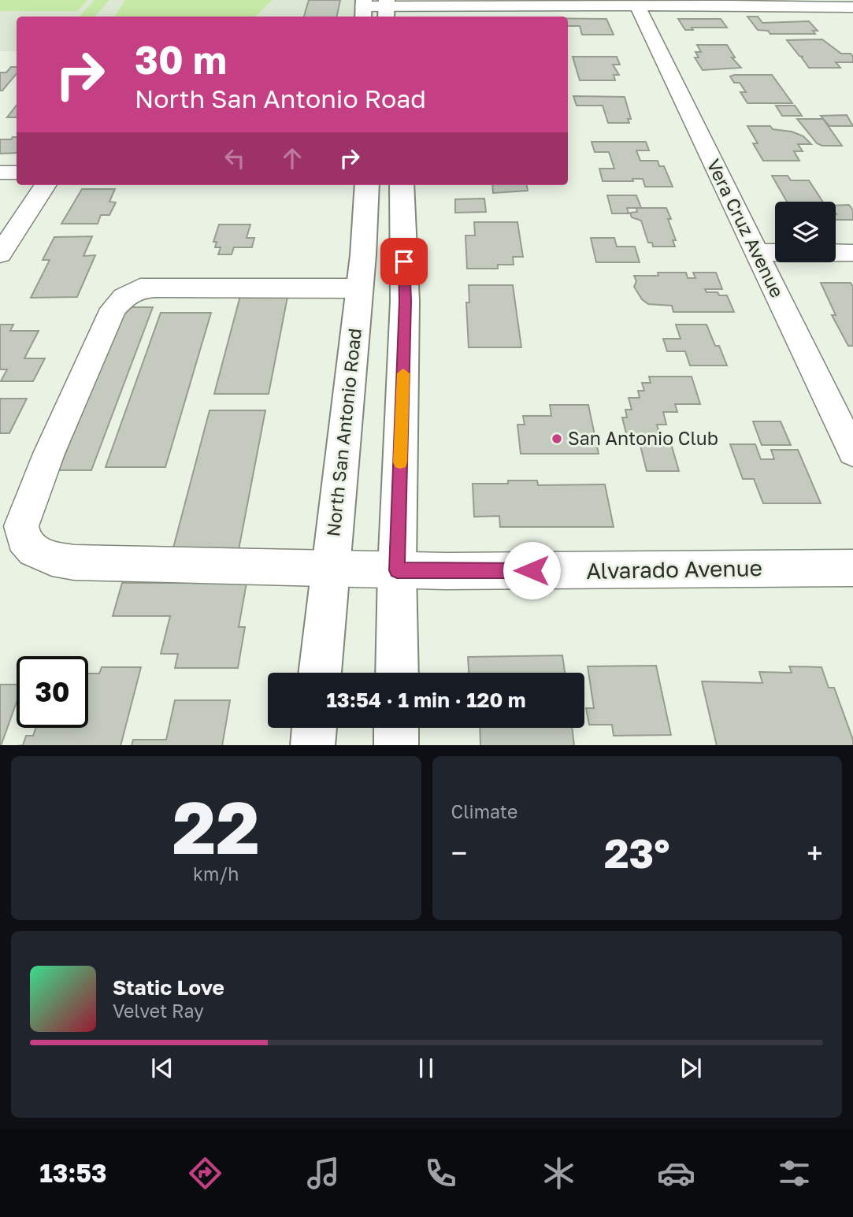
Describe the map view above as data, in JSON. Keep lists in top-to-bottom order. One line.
{"streets":{"main road":["North San Antonio Road"],"street":["Vera Cruz Avenue","Alvarado Avenue"]},"crossings":[["North San Antonio Road","Alvarado Avenue"]],"places":["San Antonio Club"],"page":{"turn":["30 m","North San Antonio Road"],"limit":"30","trip":"13:54 · 1 min · 120 m","tile":[["22","km/h"],"Climate"],"heat":["−","23°","+"],"song":["Static Love","Velvet Ray"],"tabs":"13:53"}}
